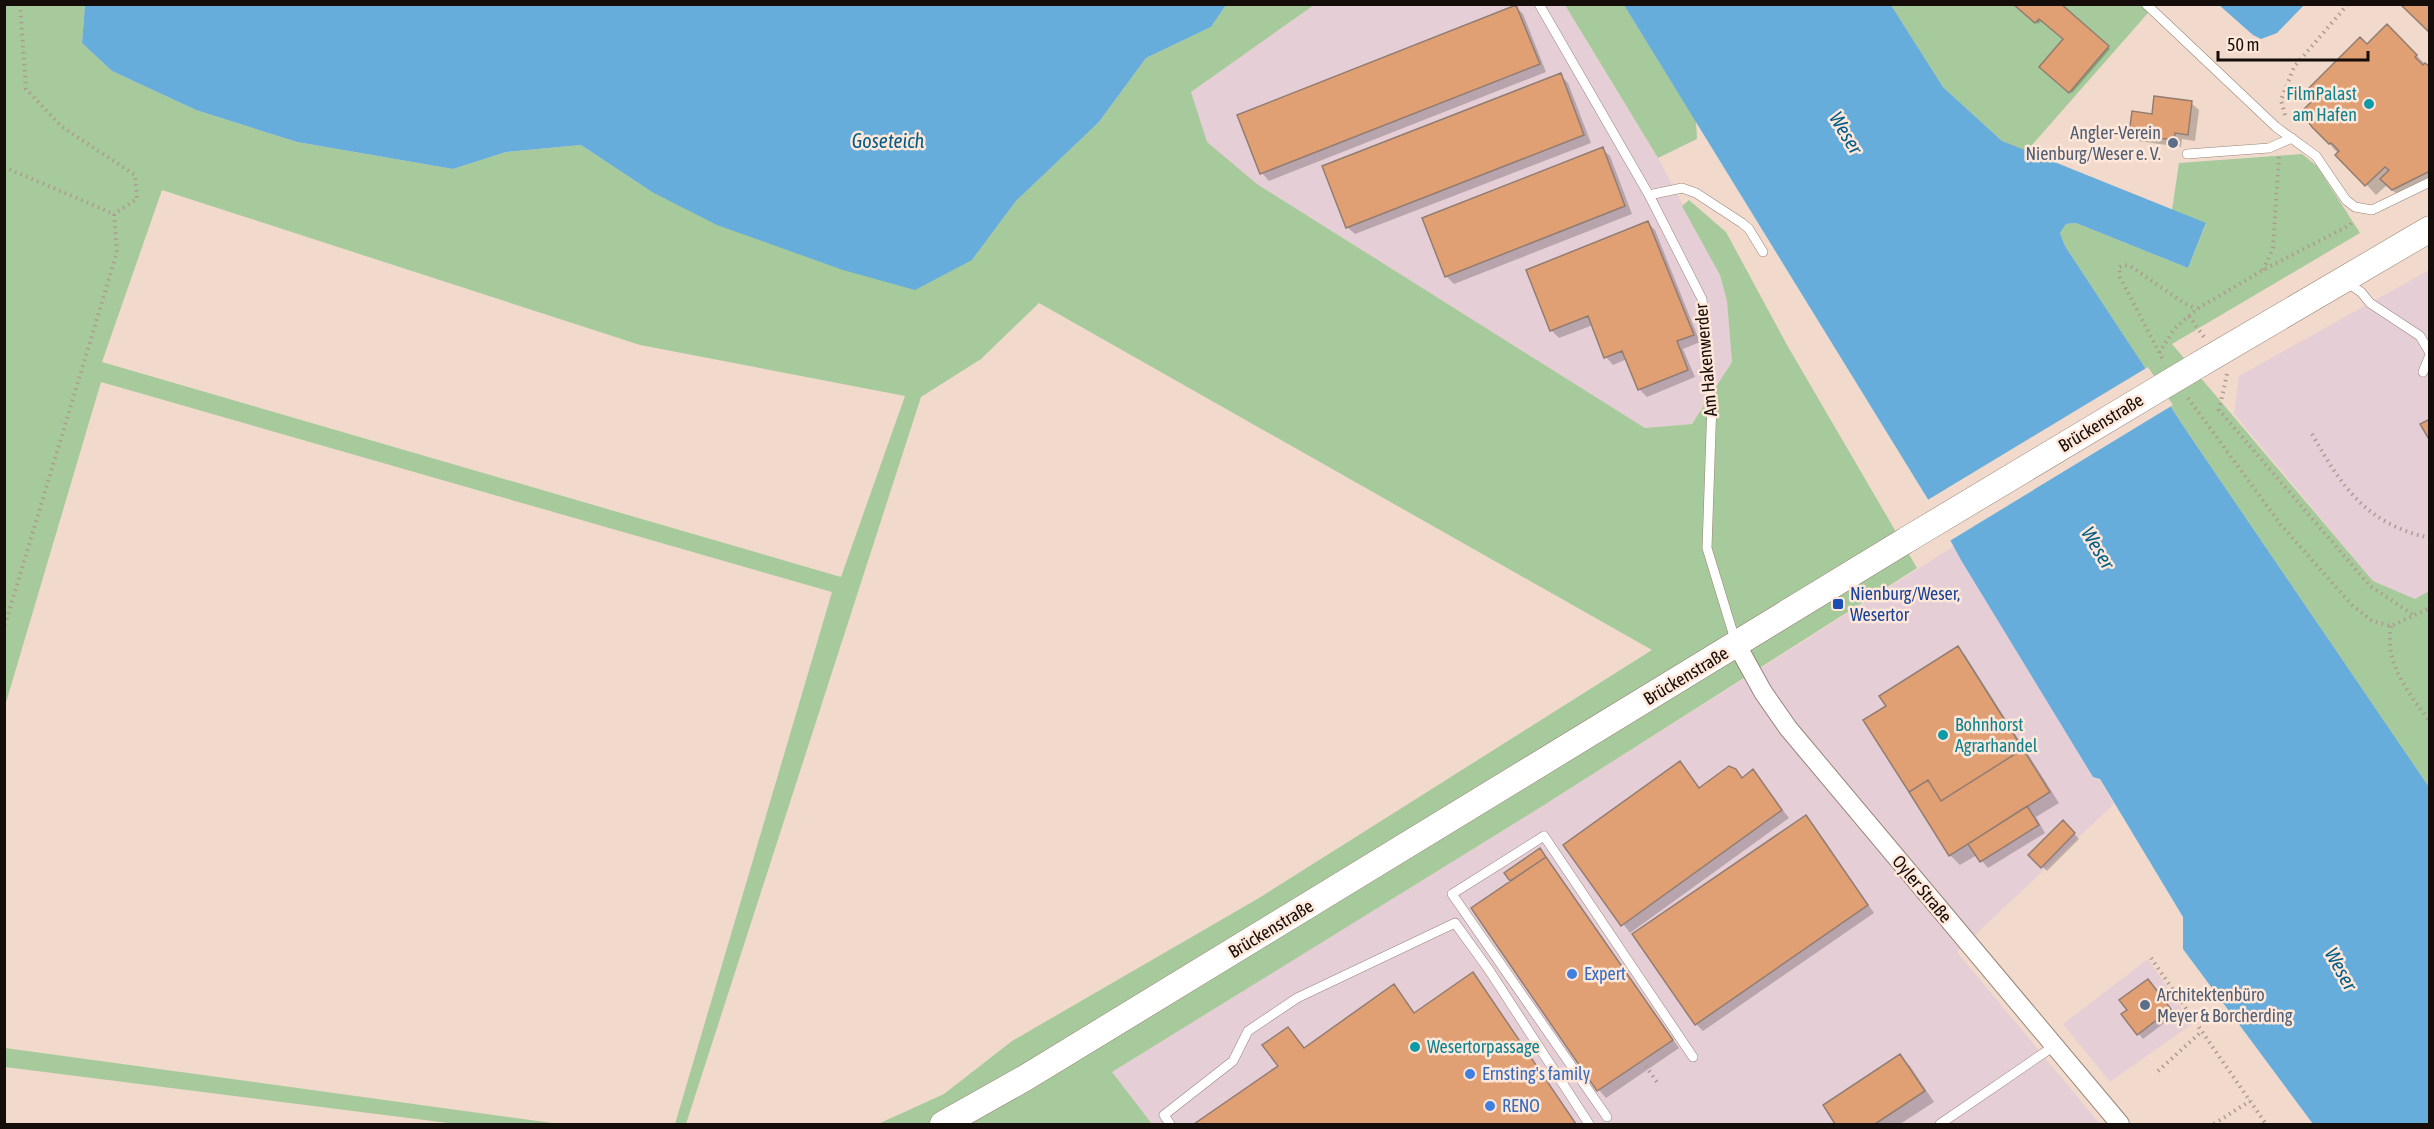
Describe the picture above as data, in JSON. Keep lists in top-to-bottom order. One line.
{"streets":{"street":["Brückenstraße","Oyler Straße"],"lane":["Am Hakenwerder"]},"crossings":[["Am Hakenwerder","Brückenstraße"],["Am Hakenwerder","Oyler Straße"],["Brückenstraße","Oyler Straße"]],"water":["Weser","Goseteich"],"places":{"other":["FilmPalast am Hafen","Angler-Verein Nienburg/Weser e. V.","Bohnhorst Agrarhandel","Expert","Architektenbüro Meyer & Borcherding","Wesertorpassage","Ernsting's family","RENO"],"transit":["Nienburg/Weser, Wesertor"]},"scale_bar":"50 m"}
